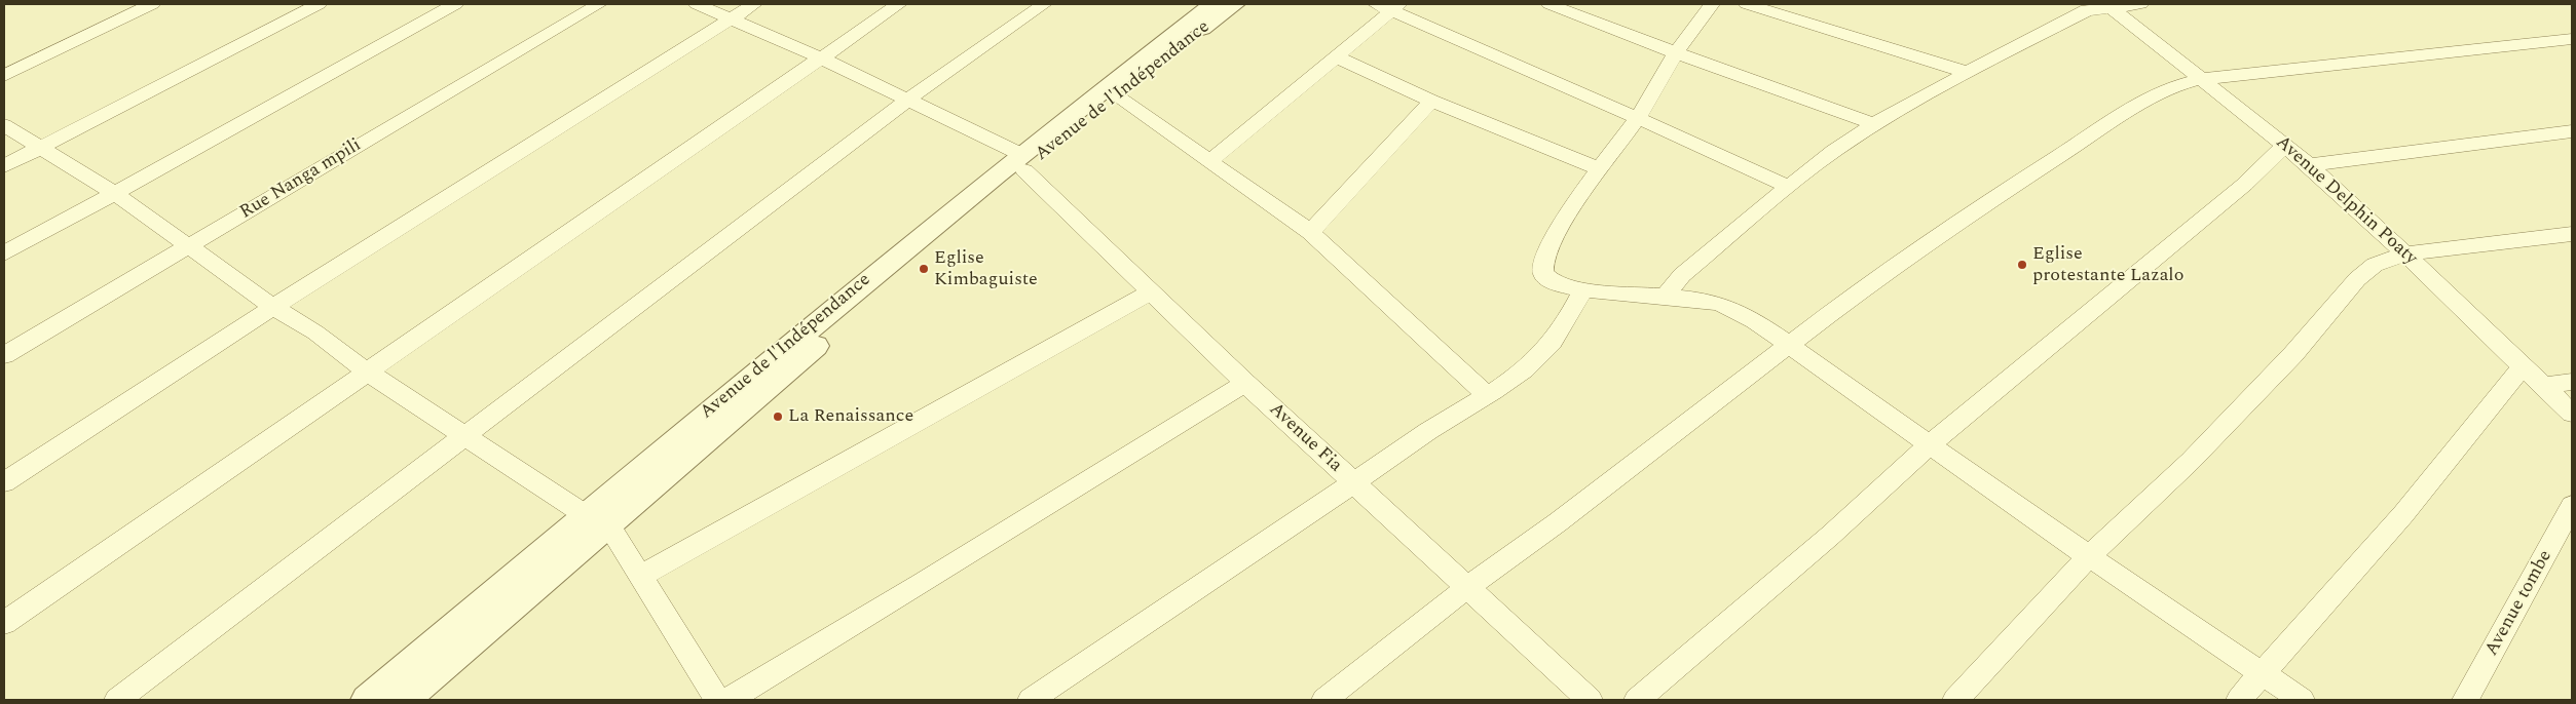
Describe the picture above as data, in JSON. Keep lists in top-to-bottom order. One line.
{"streets":{"street":["Avenue de l'Indépendance","Rue Nanga mpili","Avenue Delphin Poaty","Avenue Fia","Avenue tombe"]},"crossings":[["Avenue de l'Indépendance","Avenue Fia"]],"places":["Eglise protestante Lazalo","Eglise Kimbaguiste","La Renaissance"]}
